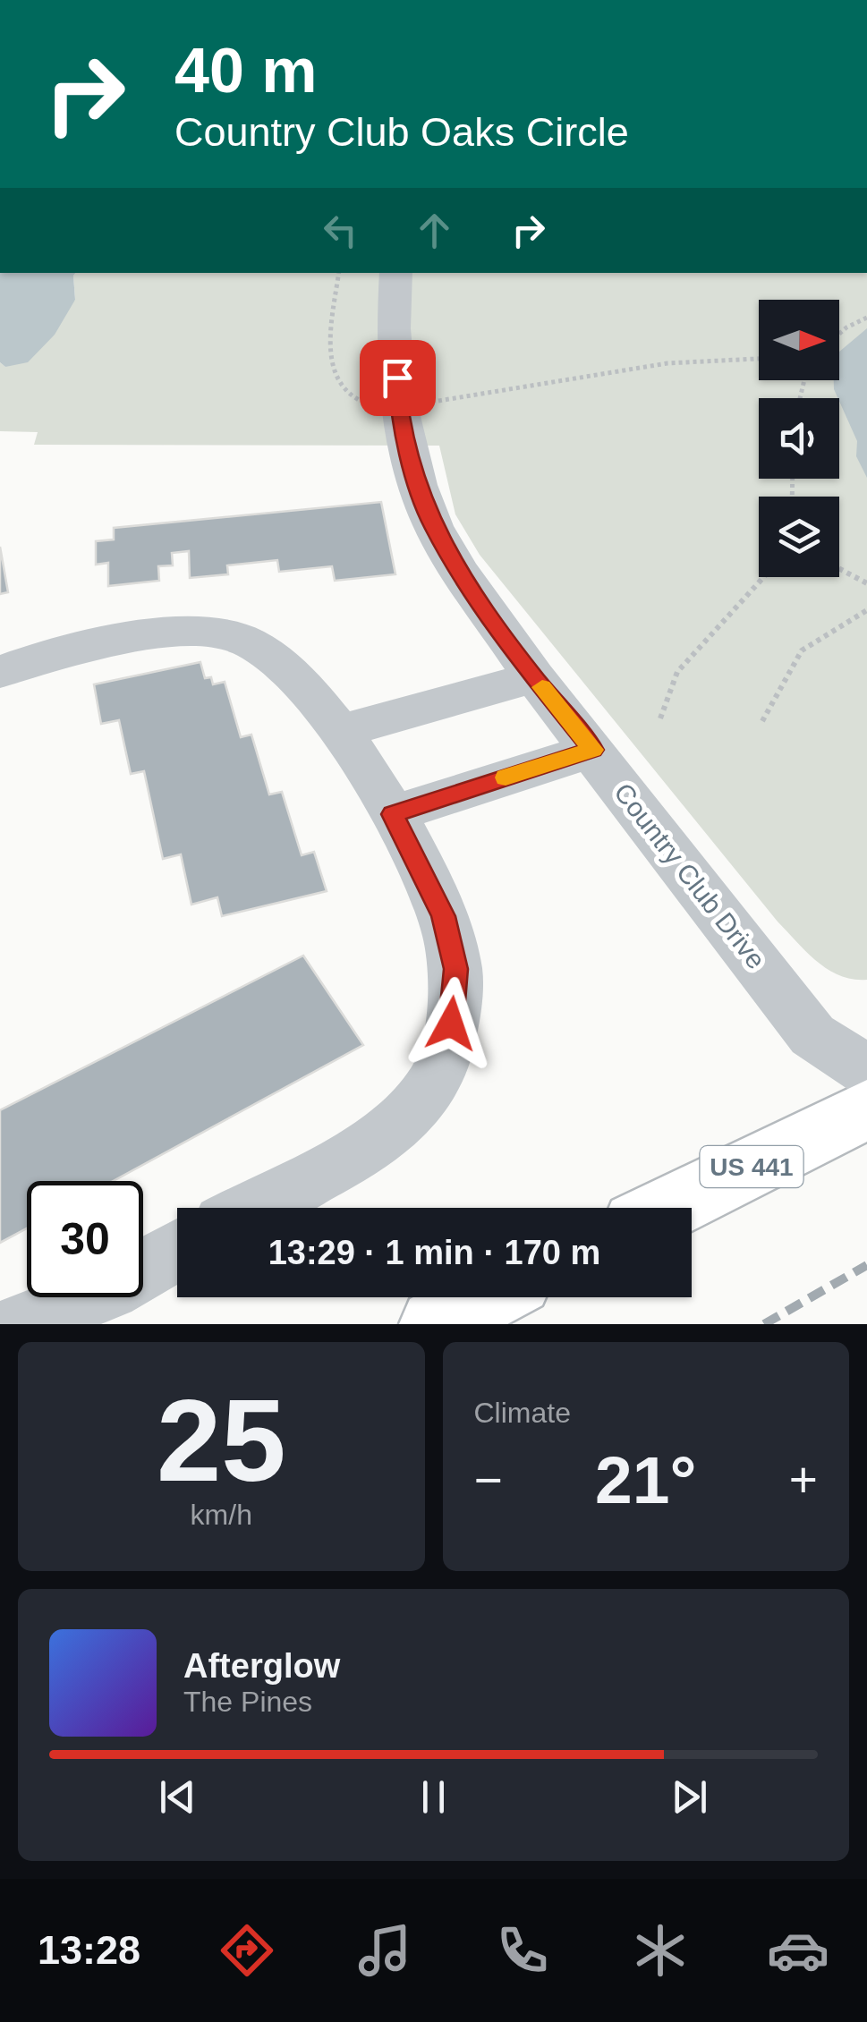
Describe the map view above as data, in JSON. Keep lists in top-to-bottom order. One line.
{"streets":{"main road":["US 441"],"street":["Country Club Drive"]},"north":"right","page":{"turn":["40 m","Country Club Oaks Circle"],"limit":"30","trip":"13:29 · 1 min · 170 m","tile":[["25","km/h"],"Climate"],"heat":["−","21°","+"],"song":["Afterglow","The Pines"],"tabs":"13:28"}}
